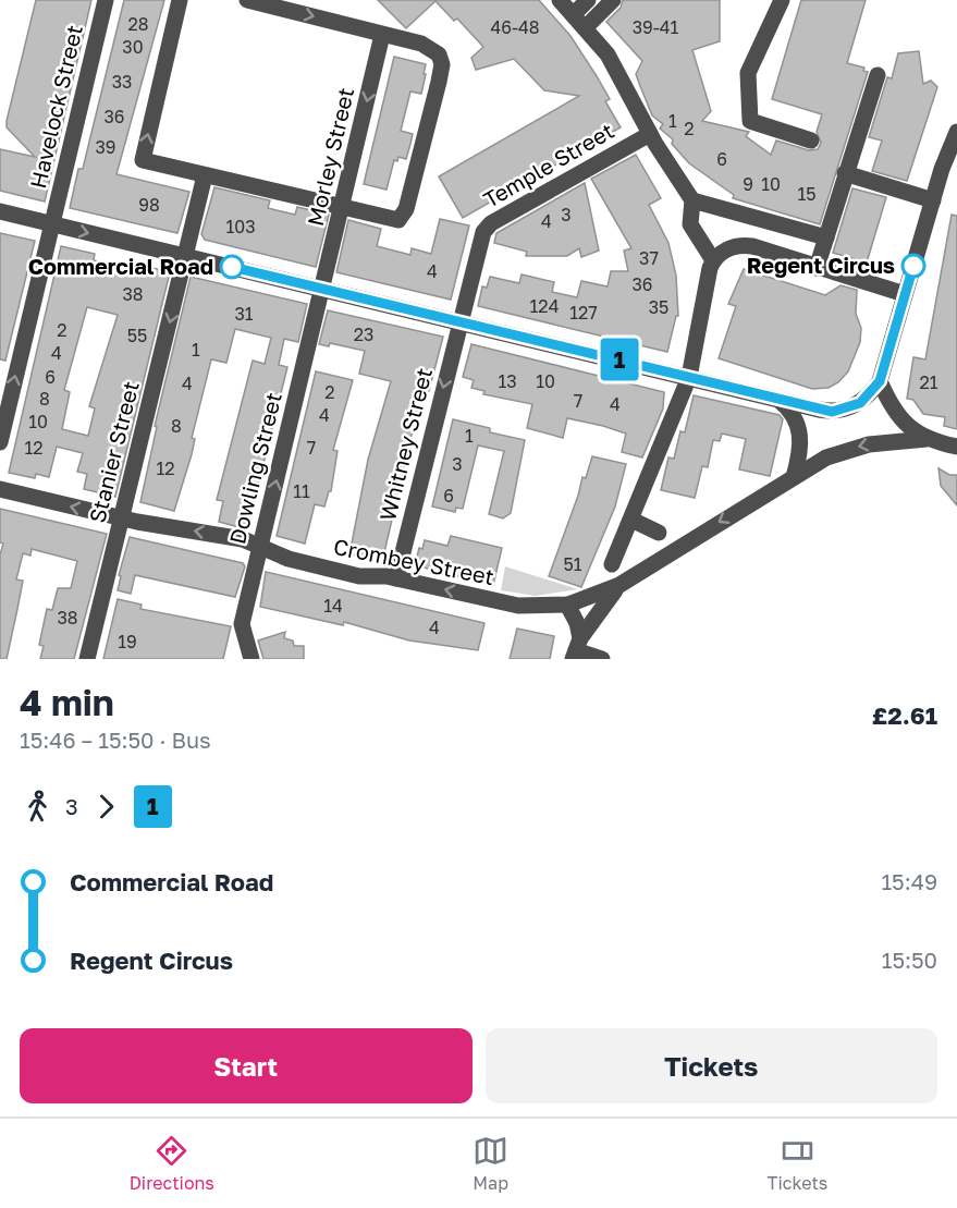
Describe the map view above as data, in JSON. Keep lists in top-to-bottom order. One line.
{"streets":{"street":["Havelock Street","Morley Street","Temple Street","Whitney Street","Stanier Street","Dowling Street","Crombey Street"]},"crossings":[["Morley Street","Dowling Street"],["Temple Street","Whitney Street"],["Whitney Street","Crombey Street"],["Stanier Street","Crombey Street"],["Dowling Street","Crombey Street"]],"one_way":["Havelock Street","Morley Street","Whitney Street","Stanier Street","Dowling Street","Crombey Street"],"places":["Regent Circus","Commercial Road"],"lines":["bus line 1"],"house_numbers":["28","46-48","39-41","30","33","36","1","2","39","6","9","10","15","98","3","4","103","37","4","36","38","124","35","127","31","2","23","55","1","4","6","13","10","21","4","2","8","7","4","4","10","8","1","12","7","3","12","11","6","51","14","38","4","19"],"page":{"on_map":"1","heading":["4 min","15:46 – 15:50 · Bus","£2.61"],"legs":["3","1"],"list":[{"name":"Commercial Road","value":"15:49"},{"name":"Regent Circus","value":"15:50"}],"buttons":["Start","Tickets"],"tabs":["Directions","Map","Tickets"]}}
